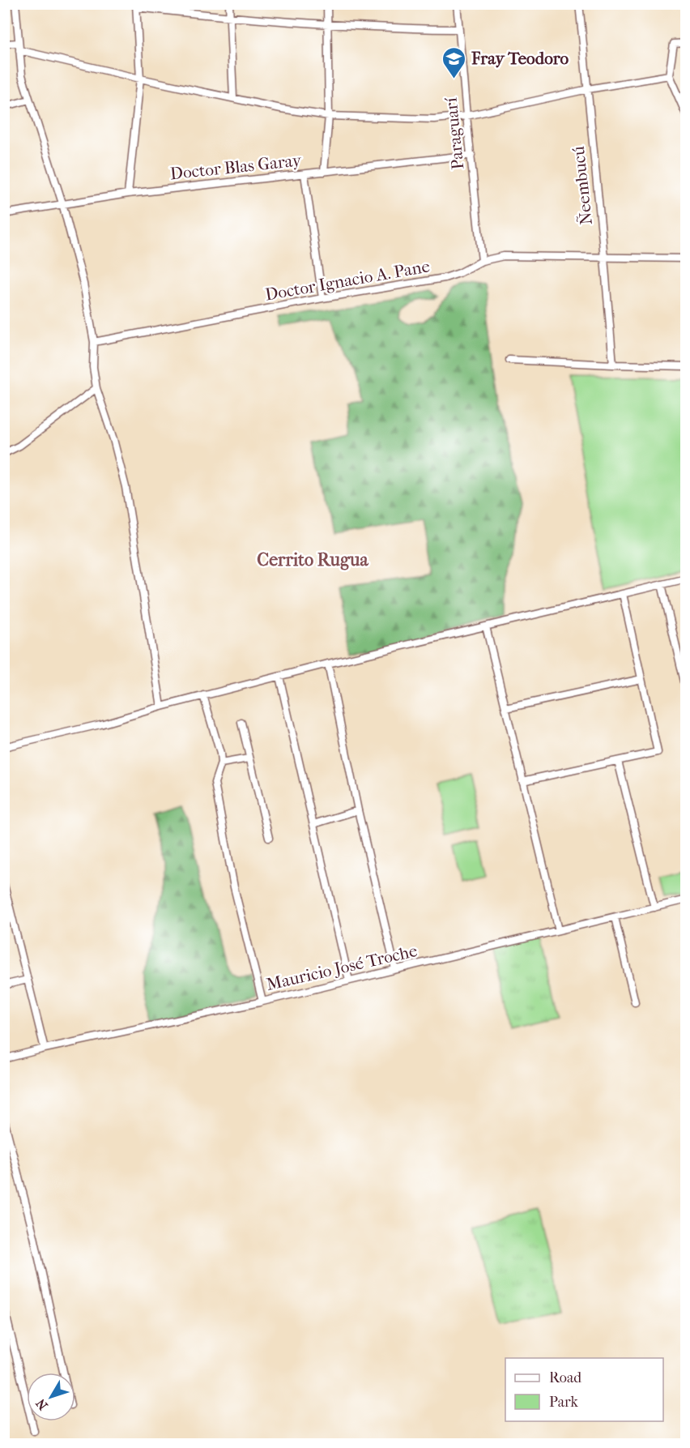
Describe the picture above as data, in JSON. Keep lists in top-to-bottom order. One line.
{"streets":{"street":["Paraguarí","Doctor Blas Garay","Ñeembucú","Doctor Ignacio A. Pane","Mauricio José Troche"]},"crossings":[["Paraguarí","Doctor Blas Garay"],["Paraguarí","Doctor Ignacio A. Pane"],["Ñeembucú","Doctor Ignacio A. Pane"]],"districts":["Cerrito Rugua"],"places":{"school or university":["Fray Teodoro"]},"legend":["Road","Park"],"north":"bottom left"}
